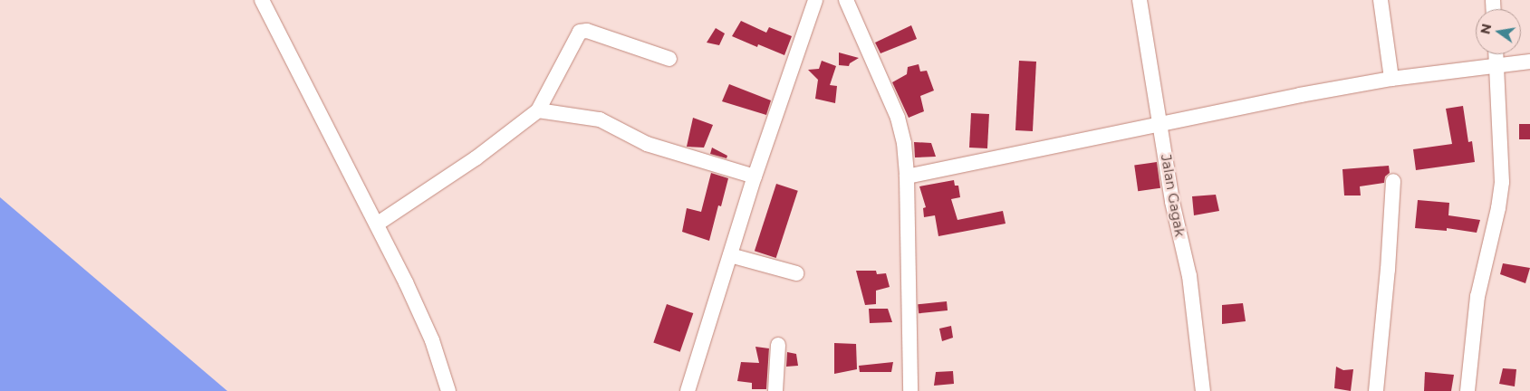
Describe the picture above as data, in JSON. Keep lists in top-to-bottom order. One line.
{"streets":{"street":["Jalan Gagak"]},"north":"left"}
